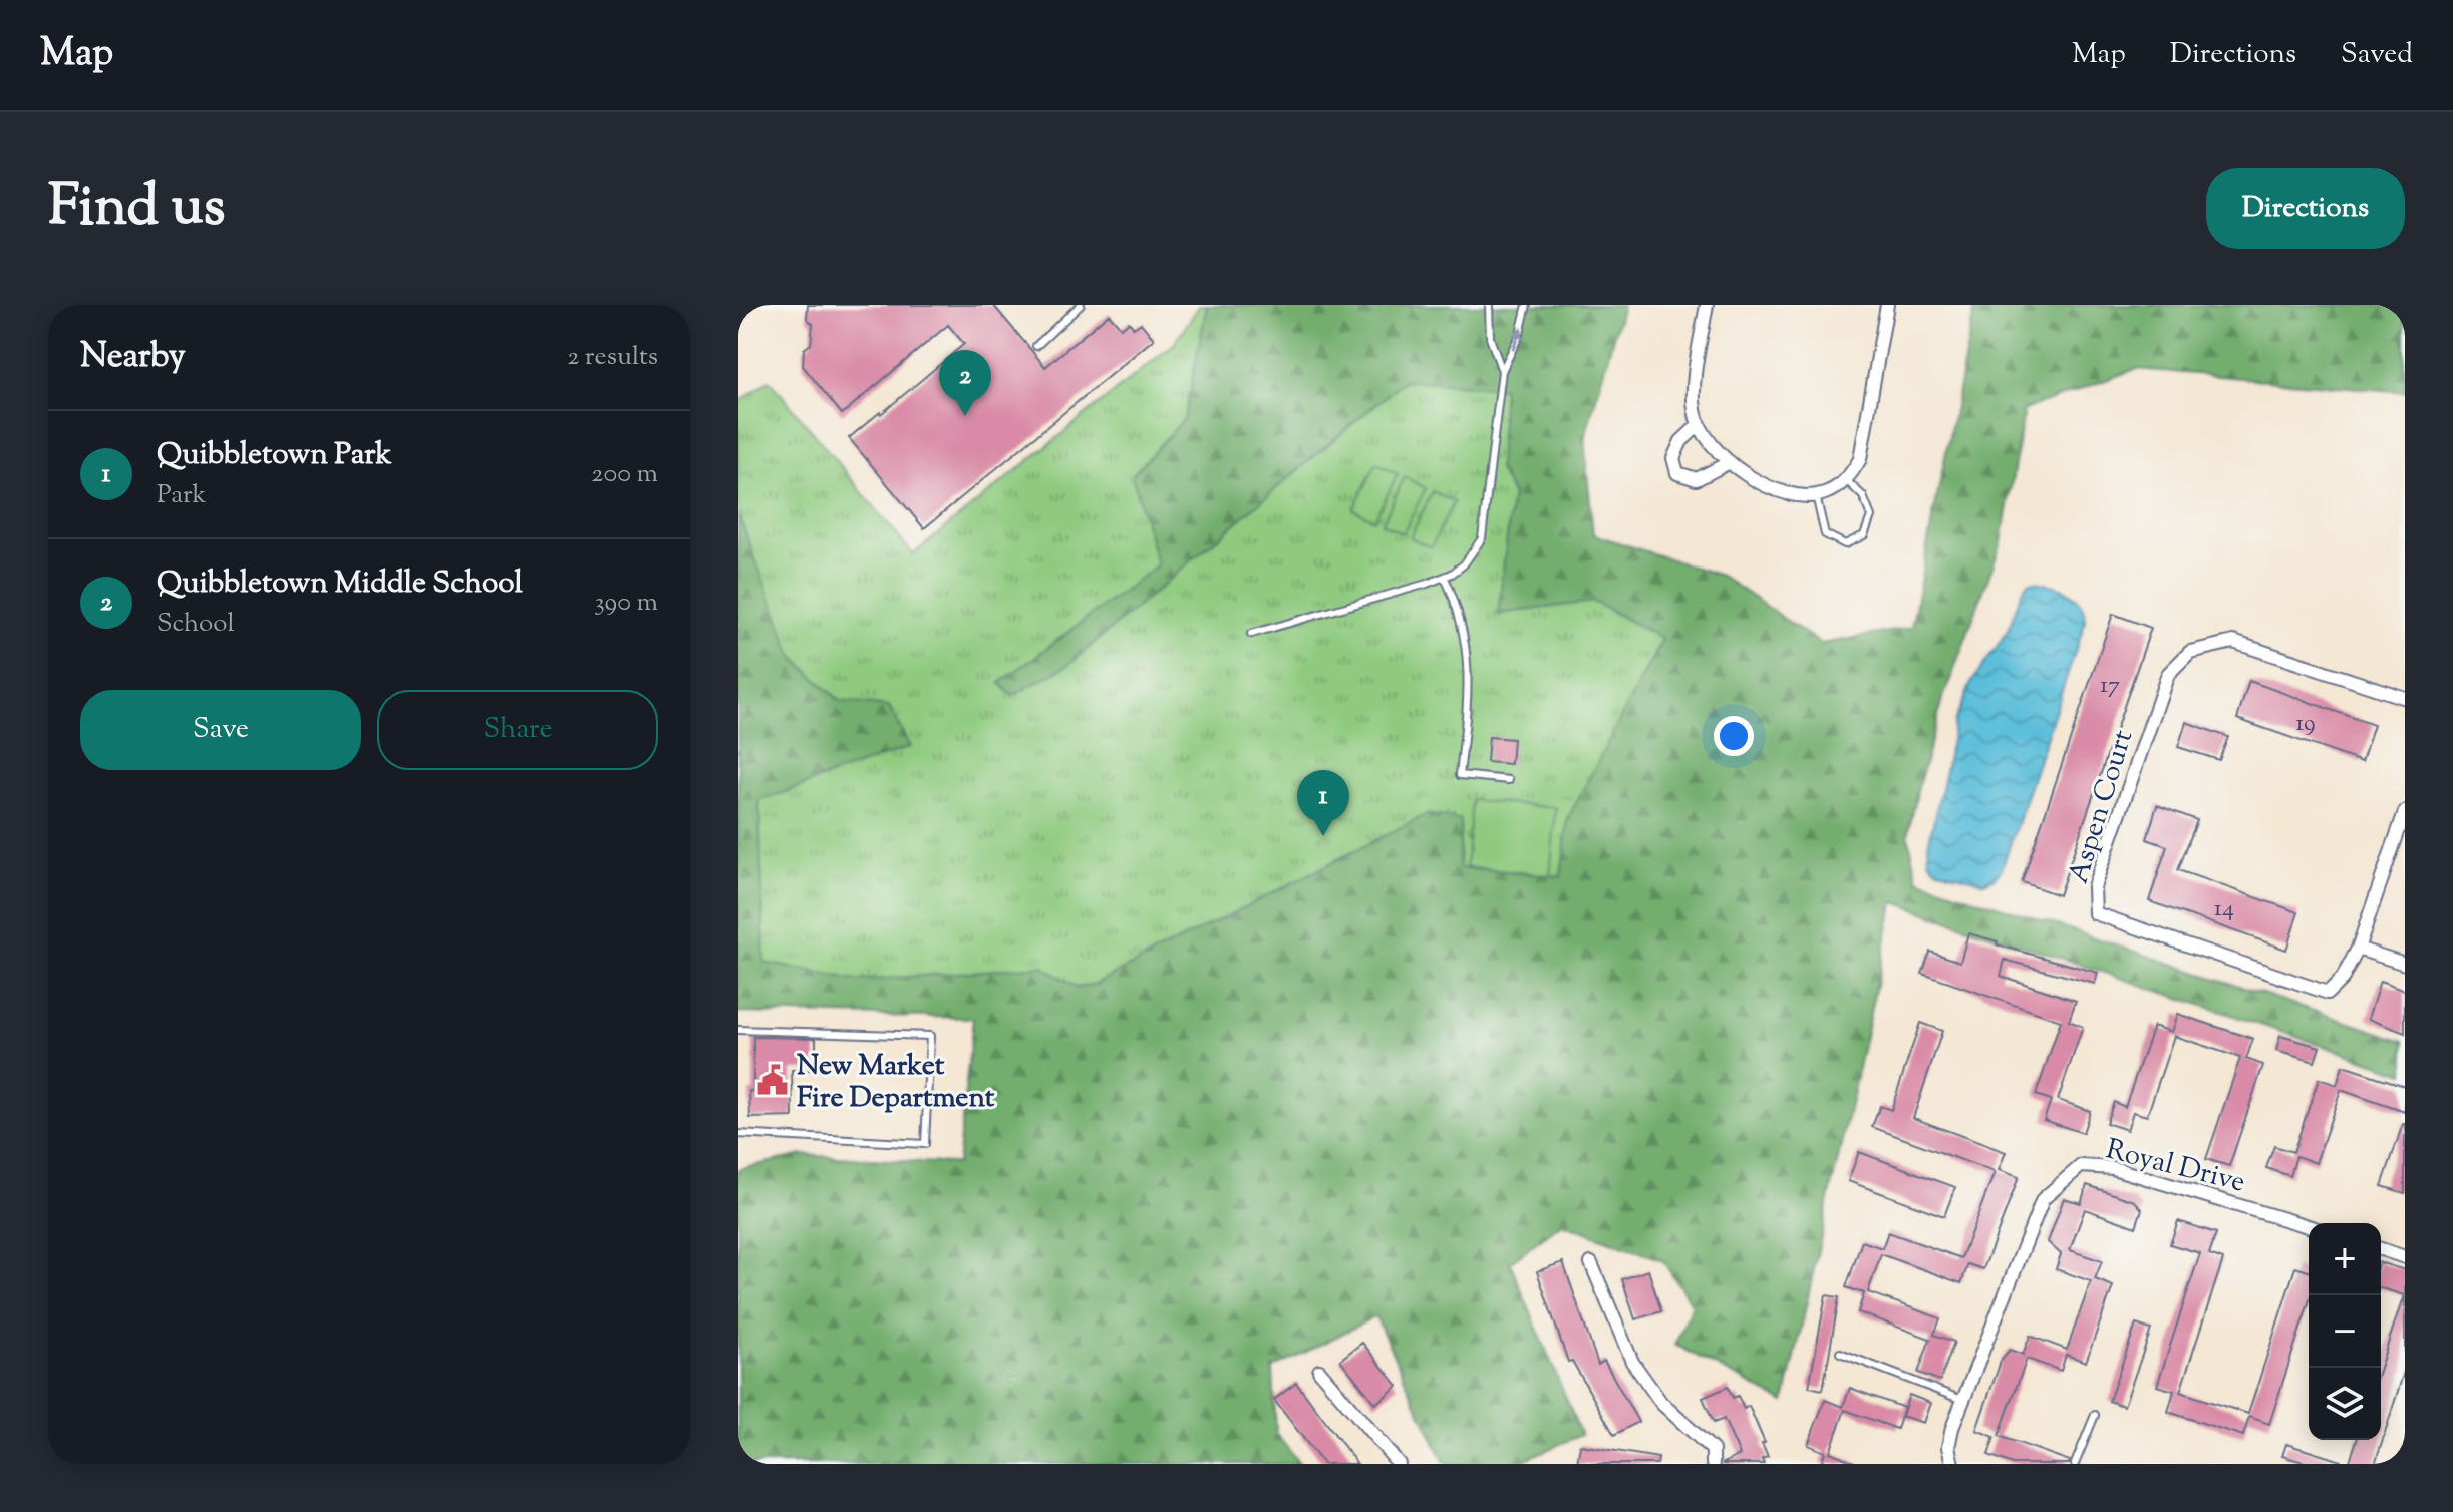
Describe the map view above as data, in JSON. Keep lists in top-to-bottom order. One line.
{"streets":{"street":["Aspen Court","Royal Drive"]},"places":{"public building":["New Market Fire Department"]},"house_numbers":["17","19","14"],"page":{"header":"Map","nav":["Map","Directions","Saved"],"title":"Find us","buttons":["Directions",["Save","Share"]],"heading":["Nearby","2 results"],"pins":["2","1"],"list":[{"mark":"1","name":"Quibbletown Park","note":"Park","value":"200 m"},{"mark":"2","name":"Quibbletown Middle School","note":"School","value":"390 m"}],"map_buttons":["+","−"]}}
